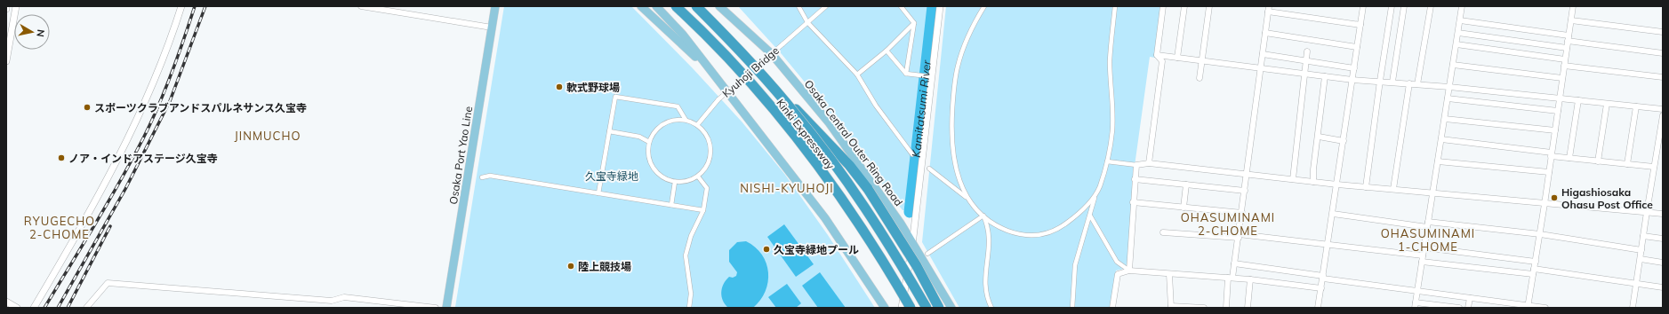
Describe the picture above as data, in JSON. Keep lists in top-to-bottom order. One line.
{"streets":{"highway":["Kinki Expressway"],"main road":["Osaka Central Outer Ring Road","Osaka Port Yao Line"],"street":["Kyuhoji Bridge"]},"districts":["JINMUCHO","NISHI-KYUHOJI","OHASUMINAMI 2-CHOME","RYUGECHO 2-CHOME","OHASUMINAMI 1-CHOME"],"water":["Kamitatsumi River"],"parks":["久宝寺緑地"],"places":["軟式野球場","スポーツクラブアンドスパルネサンス久宝寺","ノア・インドアステージ久宝寺","Higashiosaka Ohasu Post Office","久宝寺緑地プール","陸上競技場"],"north":"right"}
